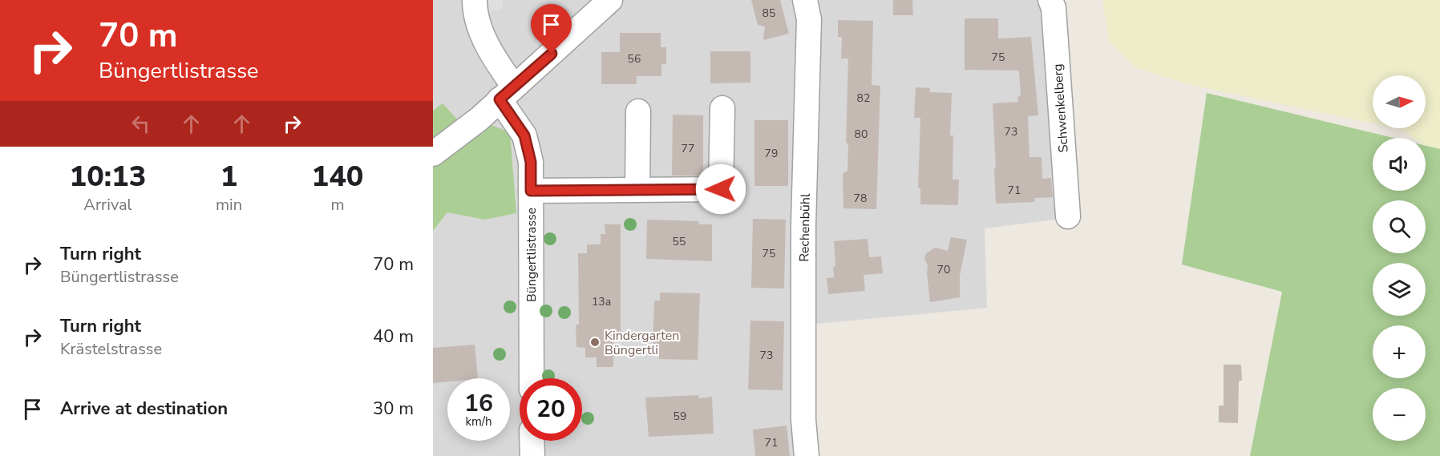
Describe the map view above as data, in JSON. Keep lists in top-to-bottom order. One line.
{"streets":{"street":["Schwenkelberg","Rechenbühl","Büngertlistrasse"]},"places":["Kindergarten Büngertli"],"house_numbers":["85","75","56","82","73","80","77","79","71","78","55","75","70","13a","73","59","71"],"north":"right","page":{"turn":["70 m","Büngertlistrasse"],"map_buttons":["+","−"],"eta":["10:13","Arrival","1","min","140","m"],"list":[{"name":"Turn right","note":"Büngertlistrasse","value":"70 m"},{"name":"Turn right","note":"Krästelstrasse","value":"40 m"},{"name":"Arrive at destination","value":"30 m"}],"speed":"16 km/h","limit":"20"}}
